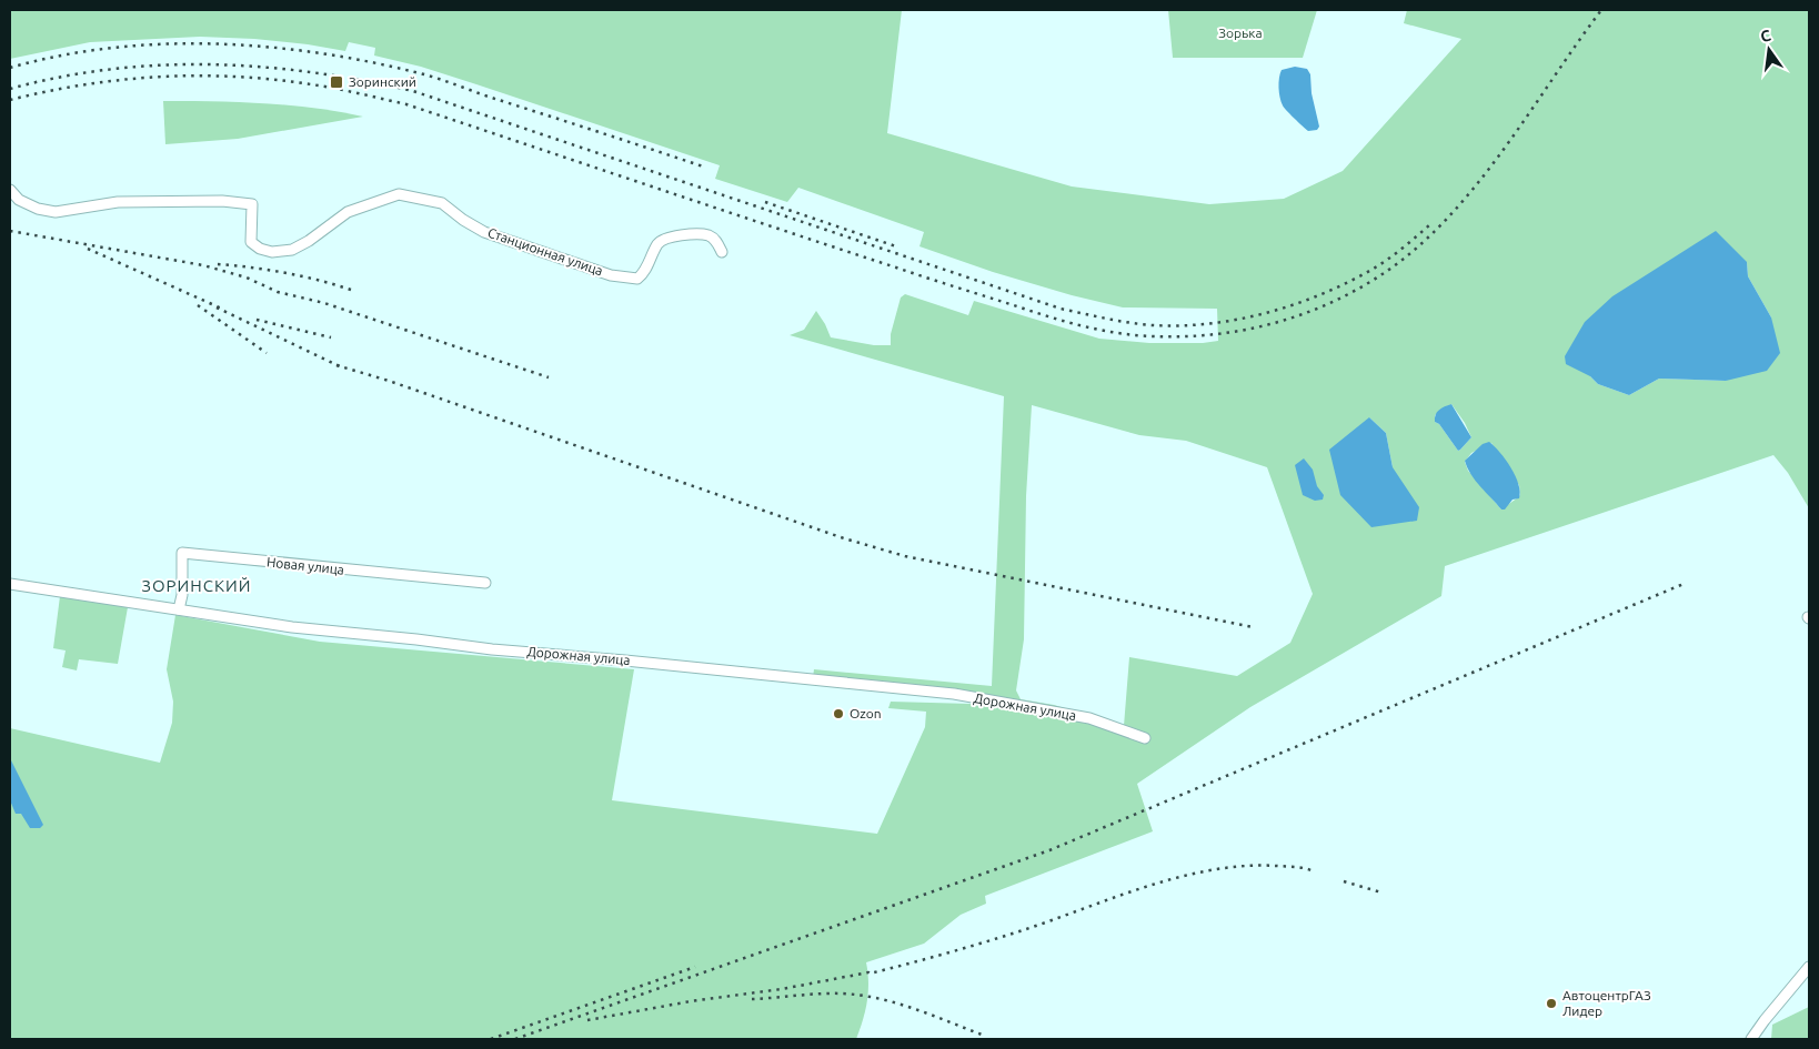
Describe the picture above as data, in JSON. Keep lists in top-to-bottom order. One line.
{"streets":{"street":["Станционная улица","Новая улица","Дорожная улица"]},"crossings":[["Новая улица","Дорожная улица"]],"districts":["ЗОРИНСКИЙ"],"parks":["Зорька"],"places":{"transit":["Зоринский"],"other":["Ozon","АвтоцентрГАЗ Лидер"]},"north":"top"}
